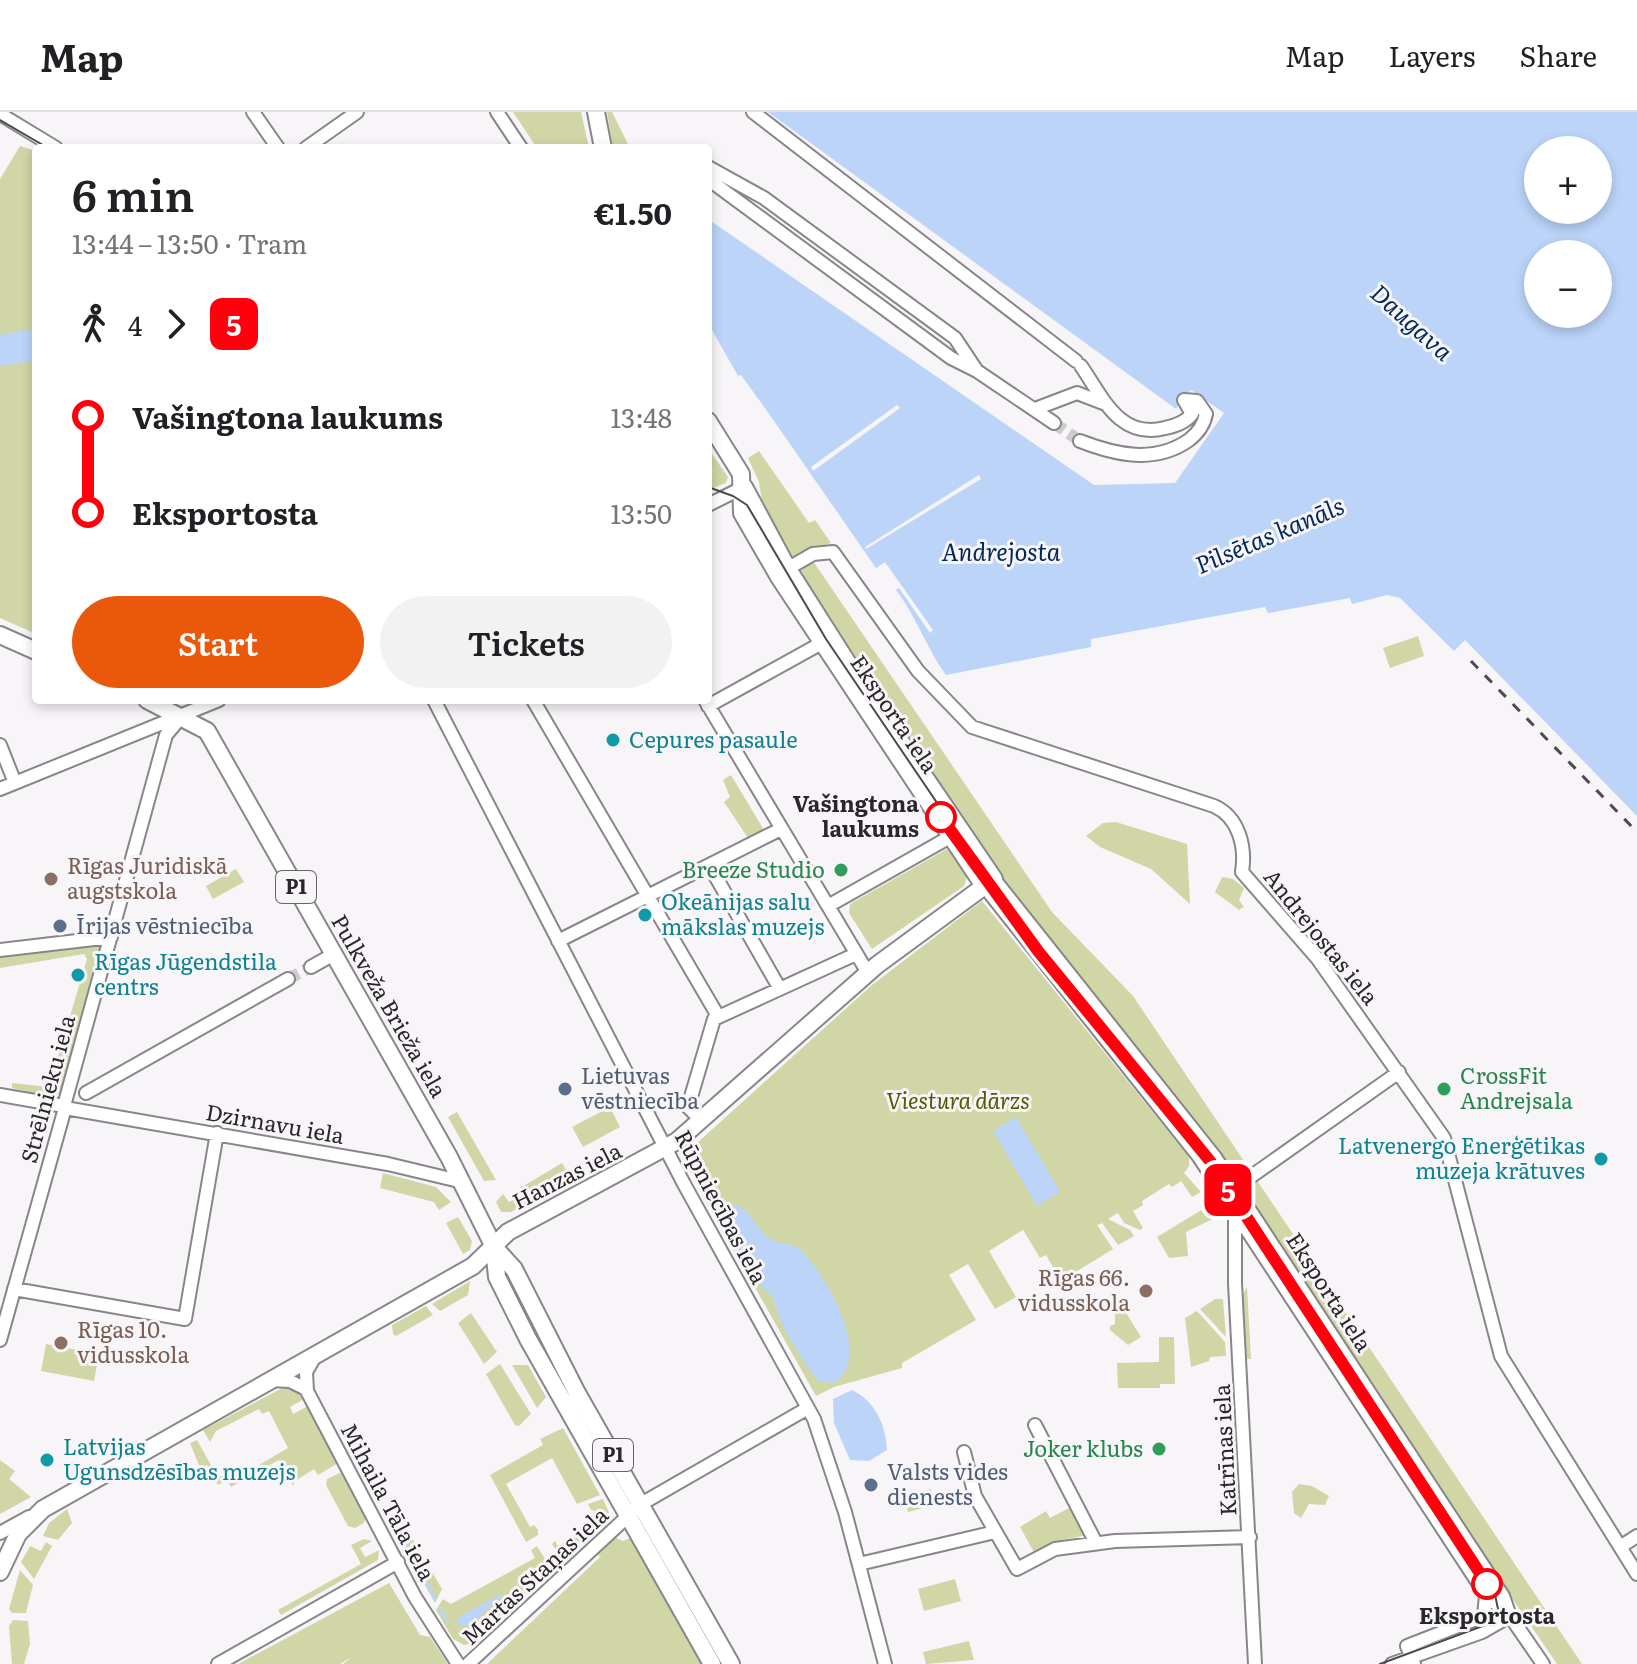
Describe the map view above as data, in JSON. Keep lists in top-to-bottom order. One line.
{"streets":{"main road":["Eksporta iela","P1","Pulkveža Brieža iela","Hanzas iela"],"street":["Andrejostas iela","Strēlnieku iela","Dzirnavu iela","Rūpniecības iela","Katrīnas iela","Mihaila Tāla iela","Martas Staņas iela"]},"crossings":[["Eksporta iela","Andrejostas iela"],["Eksporta iela","Hanzas iela"],["Eksporta iela","Katrīnas iela"],["P1","Pulkveža Brieža iela"],["P1","Strēlnieku iela"],["Pulkveža Brieža iela","Strēlnieku iela"],["Pulkveža Brieža iela","Dzirnavu iela"],["Pulkveža Brieža iela","Hanzas iela"],["Pulkveža Brieža iela","Martas Staņas iela"],["Strēlnieku iela","Dzirnavu iela"],["Hanzas iela","Rūpniecības iela"],["Rūpniecības iela","Martas Staņas iela"]],"water":["Daugava","Pilsētas kanāls","Andrejosta"],"parks":["Viestura dārzs"],"places":["Cepures pasaule","Vašingtona laukums","Breeze Studio","Rīgas Juridiskā augstskola","Okeānijas salu mākslas muzejs","Īrijas vēstniecība","Rīgas Jūgendstila centrs","Lietuvas vēstniecība","CrossFit Andrejsala","Latvenergo Enerģētikas muzeja krātuves","Rīgas 66. vidusskola","Rīgas 10. vidusskola","Joker klubs","Latvijas Ugunsdzēsības muzejs","Valsts vides dienests","Eksportosta"],"lines":["tram line 5"],"page":{"header":"Map","nav":["Map","Layers","Share"],"on_map":"5","map_buttons":["+","−"],"heading":["6 min","13:44 – 13:50 · Tram","€1.50"],"legs":["4","5"],"list":[{"name":"Vašingtona laukums","value":"13:48"},{"name":"Eksportosta","value":"13:50"}],"buttons":["Start","Tickets"]}}
